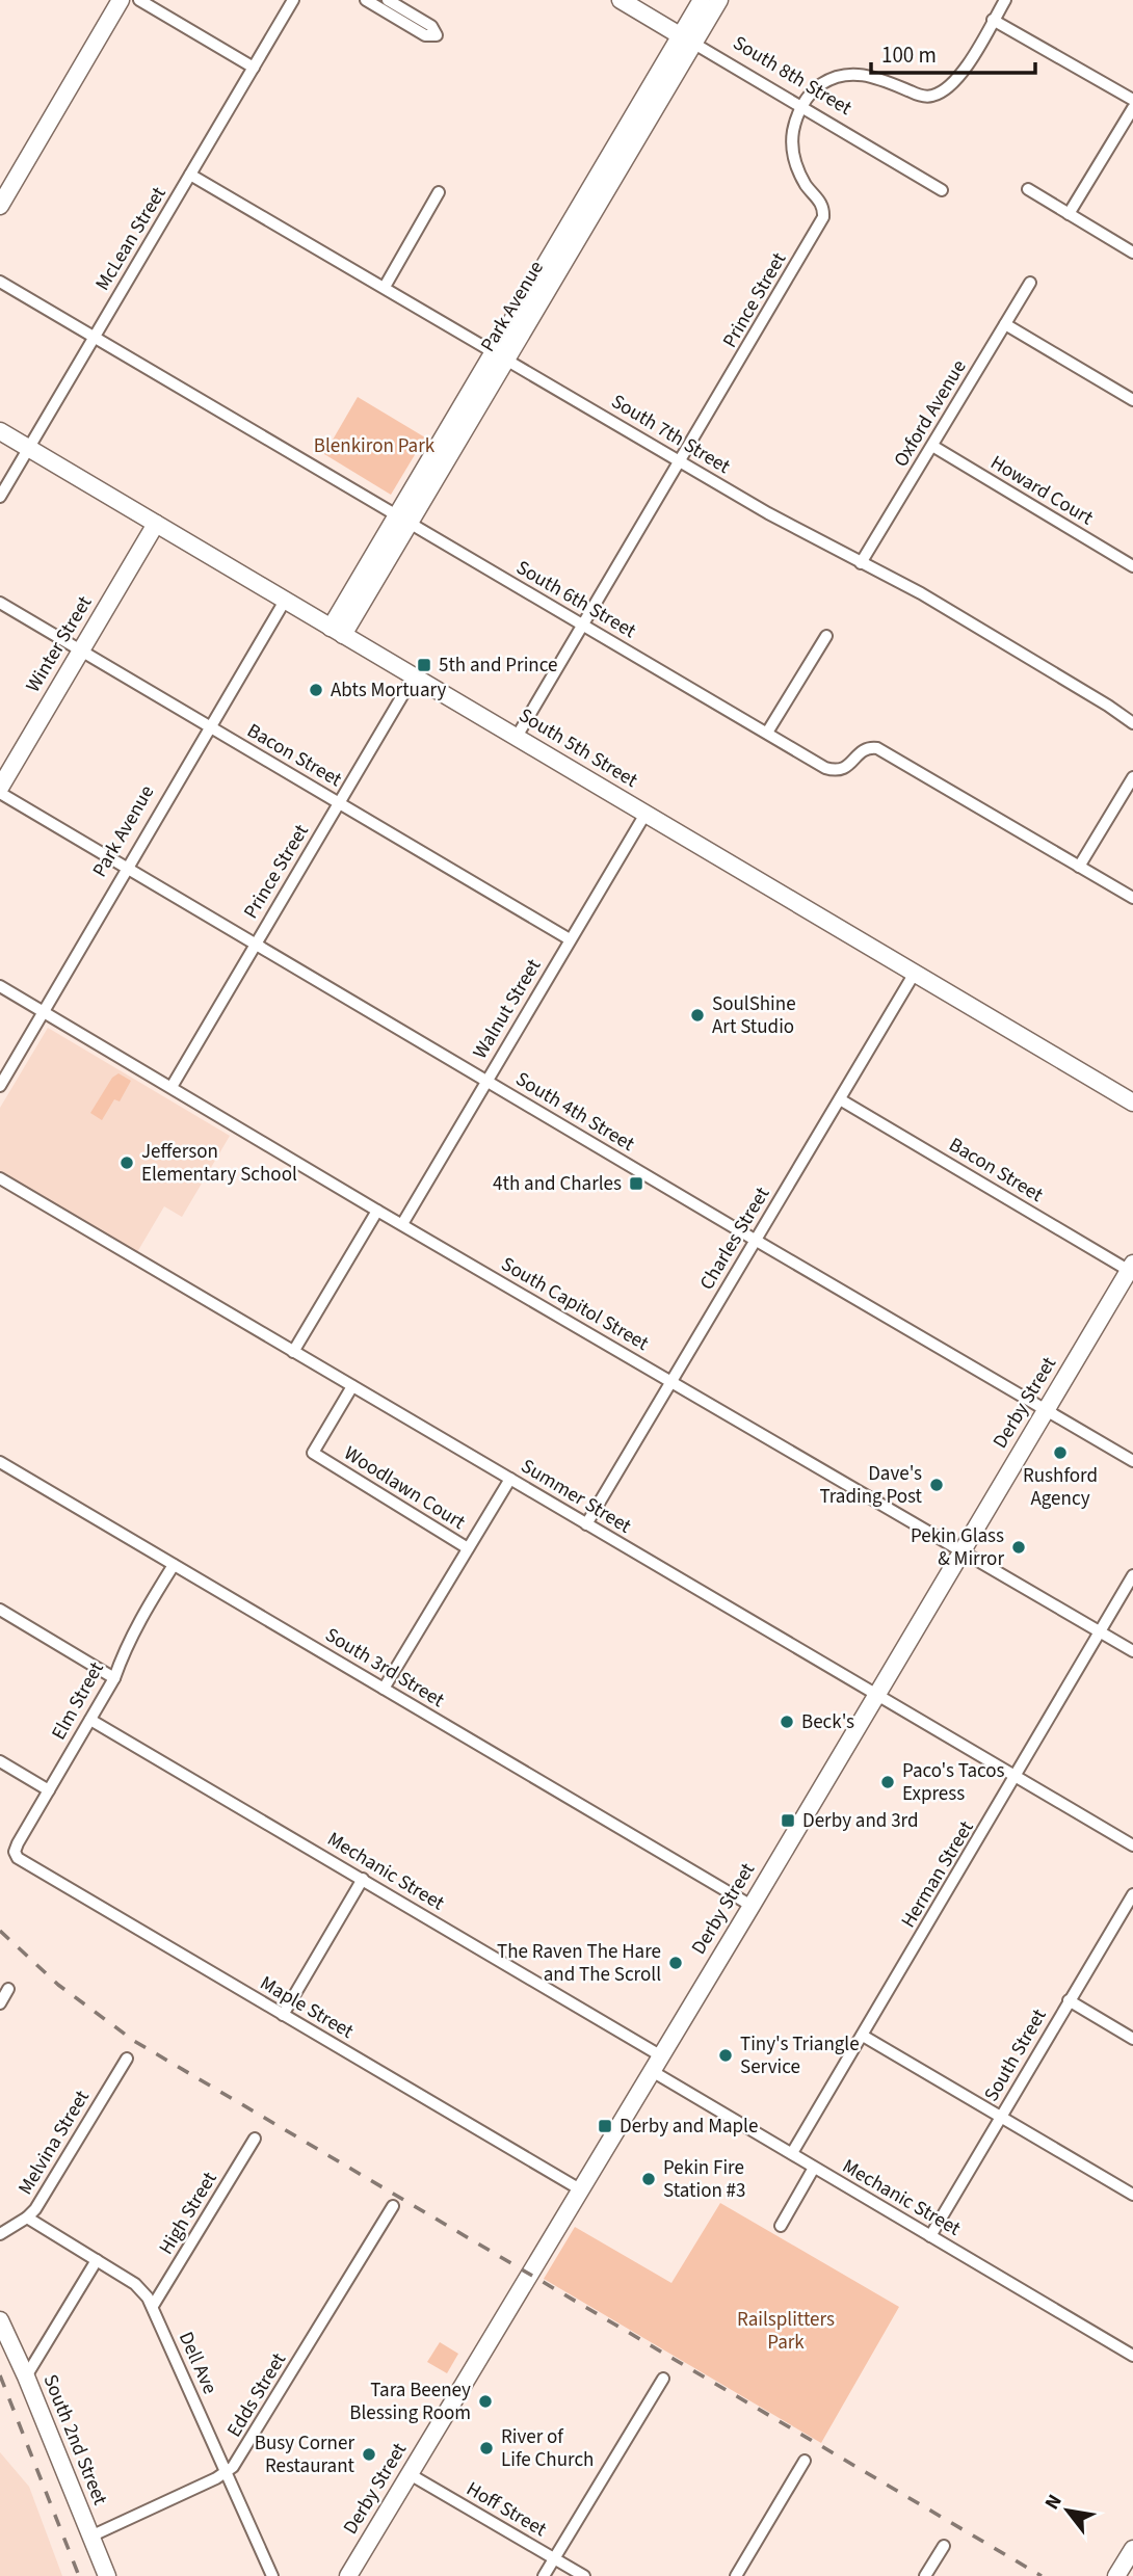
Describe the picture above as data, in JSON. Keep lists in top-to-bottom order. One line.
{"streets":{"street":["South 8th Street","McLean Street","Prince Street","Park Avenue","Oxford Avenue","South 7th Street","Howard Court","South 6th Street","Winter Street","South 5th Street","Bacon Street","Walnut Street","South 4th Street","Charles Street","South Capitol Street","Derby Street","Woodlawn Court","Summer Street","South 3rd Street","Elm Street","Mechanic Street","Herman Street","Maple Street","South Street","Melvina Street","High Street","Dell Ave","Edds Street","South 2nd Street","Hoff Street"]},"crossings":[["South 8th Street","Prince Street"],["South 8th Street","Park Avenue"],["McLean Street","South 7th Street"],["McLean Street","South 6th Street"],["McLean Street","South 5th Street"],["Prince Street","South 7th Street"],["Prince Street","South 6th Street"],["Prince Street","South 5th Street"],["Prince Street","Bacon Street"],["Prince Street","South 4th Street"],["Prince Street","South Capitol Street"],["Park Avenue","South 7th Street"],["Park Avenue","South 6th Street"],["Park Avenue","South 5th Street"],["Park Avenue","Bacon Street"],["Park Avenue","South 4th Street"],["Park Avenue","South Capitol Street"],["Oxford Avenue","South 7th Street"],["Oxford Avenue","Howard Court"],["Winter Street","South 5th Street"],["Winter Street","Bacon Street"],["Winter Street","South 4th Street"],["South 5th Street","Walnut Street"],["South 5th Street","Charles Street"],["Bacon Street","Walnut Street"],["Bacon Street","Charles Street"],["Bacon Street","Derby Street"],["Walnut Street","South 4th Street"],["Walnut Street","South Capitol Street"],["South 4th Street","Charles Street"],["South 4th Street","Derby Street"],["Charles Street","South Capitol Street"],["Charles Street","Summer Street"],["South Capitol Street","Derby Street"],["South Capitol Street","Herman Street"],["Derby Street","Summer Street"],["Derby Street","South 3rd Street"],["Derby Street","Mechanic Street"],["Derby Street","Maple Street"],["Derby Street","Hoff Street"],["Woodlawn Court","Summer Street"],["Summer Street","Herman Street"],["South 3rd Street","Elm Street"],["Elm Street","Mechanic Street"],["Elm Street","Maple Street"],["Mechanic Street","Herman Street"],["Mechanic Street","South Street"],["Melvina Street","Dell Ave"],["High Street","Dell Ave"],["Dell Ave","Edds Street"],["Edds Street","South 2nd Street"]],"parks":["Blenkiron Park","Railsplitters Park"],"places":{"transit":["5th and Prince","4th and Charles","Derby and 3rd","Derby and Maple"],"other":["Abts Mortuary","SoulShine Art Studio","Jefferson Elementary School","Rushford Agency","Dave's Trading Post","Pekin Glass & Mirror","Beck's","Paco's Tacos Express","The Raven The Hare and The Scroll","Tiny's Triangle Service","Pekin Fire Station #3","Tara Beeney Blessing Room","River of Life Church","Busy Corner Restaurant"]},"scale_bar":"100 m","north":"top left"}
